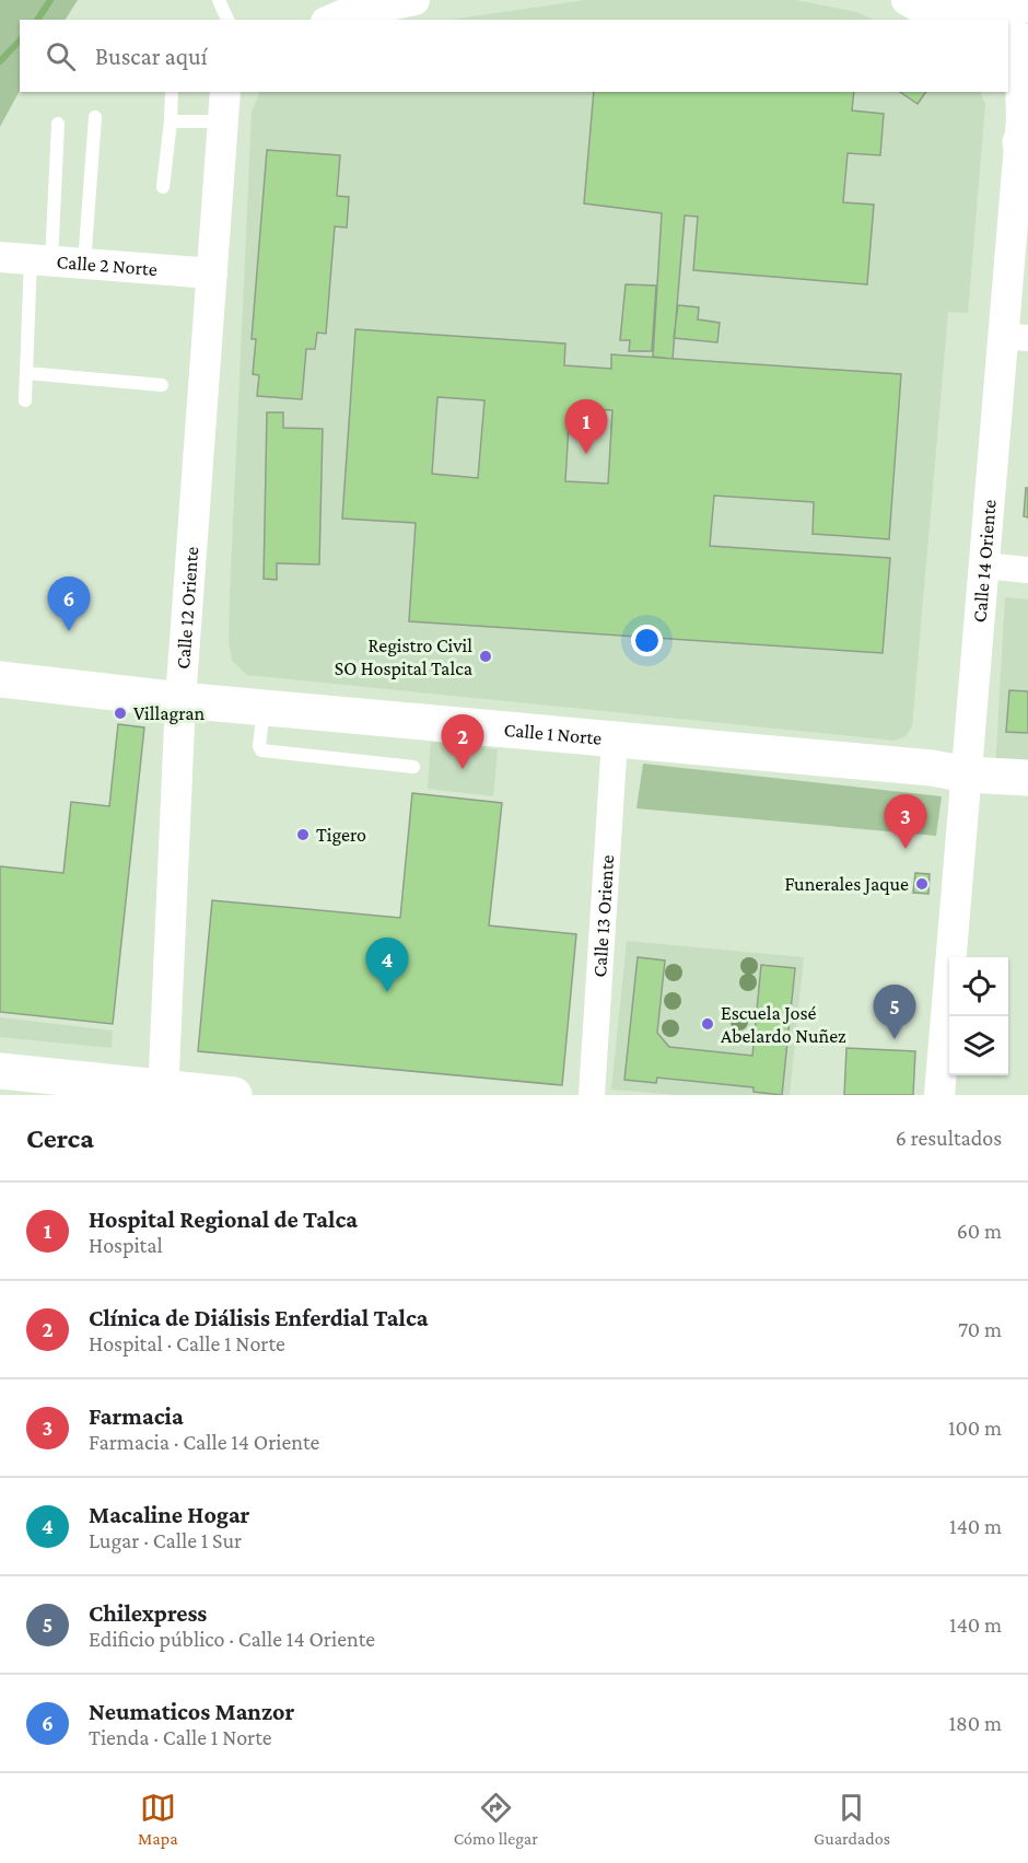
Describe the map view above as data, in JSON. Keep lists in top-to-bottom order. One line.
{"streets":{"main road":["Calle 1 Norte"],"street":["Calle 2 Norte","Calle 14 Oriente","Calle 12 Oriente","Calle 13 Oriente"]},"crossings":[["Calle 2 Norte","Calle 12 Oriente"],["Calle 14 Oriente","Calle 1 Norte"],["Calle 12 Oriente","Calle 1 Norte"],["Calle 1 Norte","Calle 13 Oriente"]],"places":["Registro Civil SO Hospital Talca","Villagran","Tigero","Funerales Jaque","Escuela José Abelardo Nuñez"],"page":{"search":"Buscar aquí","pins":["1","6","2","3","4","5"],"heading":["Cerca","6 resultados"],"list":[{"mark":"1","name":"Hospital Regional de Talca","note":"Hospital","value":"60 m"},{"mark":"2","name":"Clínica de Diálisis Enferdial Talca","note":"Hospital · Calle 1 Norte","value":"70 m"},{"mark":"3","name":"Farmacia","note":"Farmacia · Calle 14 Oriente","value":"100 m"},{"mark":"4","name":"Macaline Hogar","note":"Lugar · Calle 1 Sur","value":"140 m"},{"mark":"5","name":"Chilexpress","note":"Edificio público · Calle 14 Oriente","value":"140 m"},{"mark":"6","name":"Neumaticos Manzor","note":"Tienda · Calle 1 Norte","value":"180 m"}],"nav":["Mapa","Cómo llegar","Guardados"]}}
